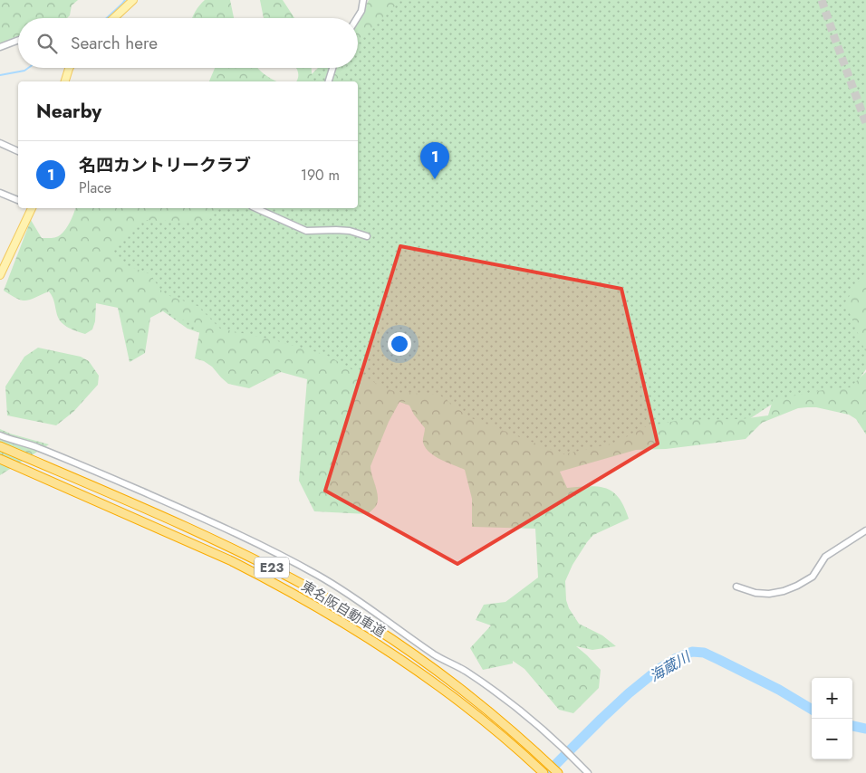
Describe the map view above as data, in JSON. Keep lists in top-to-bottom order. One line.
{"streets":{"highway":["E23","東名阪自動車道"]},"water":["海蔵川"],"page":{"search":"Search here","heading":"Nearby","list":[{"mark":"1","name":"名四カントリークラブ","note":"Place","value":"190 m"}],"pins":"1","map_buttons":["+","−"]}}
